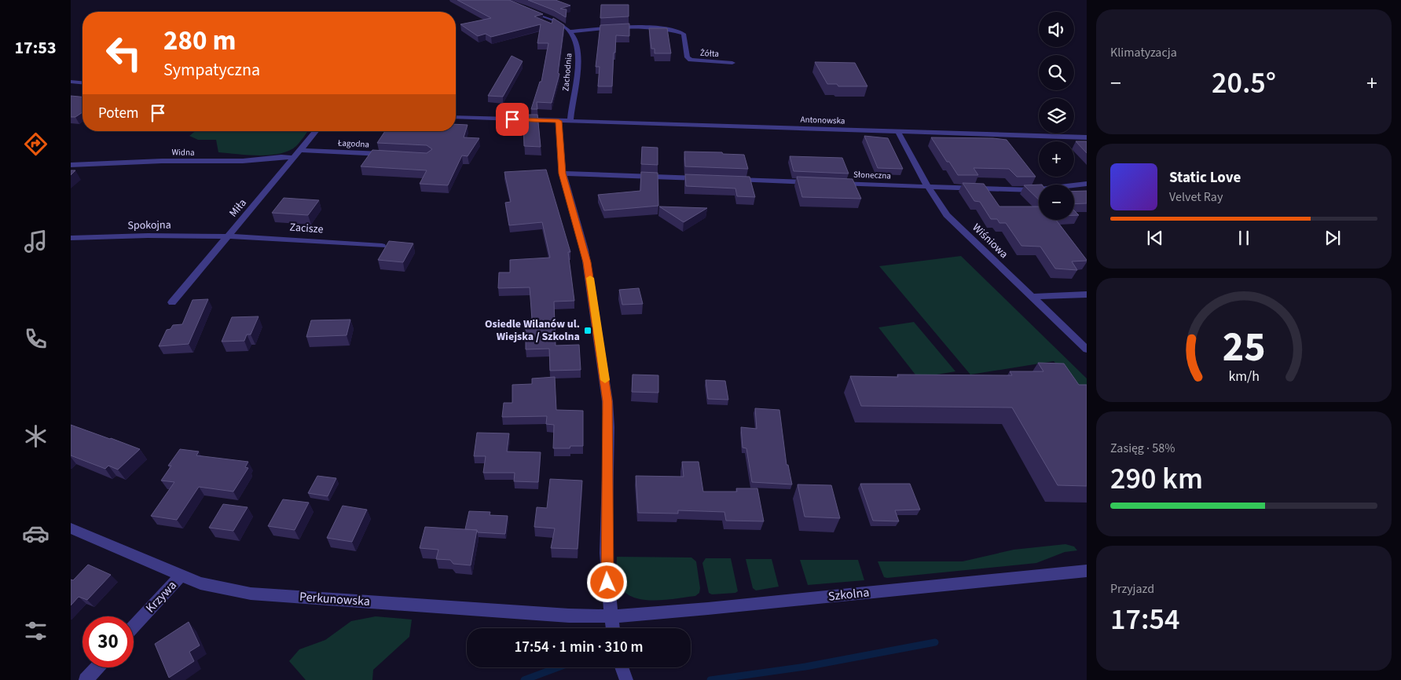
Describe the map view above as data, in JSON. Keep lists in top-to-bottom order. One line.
{"streets":{"street":["Żółta","Zachodnia","Antonowska","Łagodna","Widna","Słoneczna","Miła","Spokojna","Zacisze","Wiśniowa","Szkolna","Krzywa","Perkunowska"]},"crossings":[["Żółta","Zachodnia"],["Zachodnia","Antonowska"],["Antonowska","Wiśniowa"],["Łagodna","Miła"],["Widna","Miła"],["Słoneczna","Wiśniowa"],["Miła","Spokojna"],["Miła","Zacisze"],["Spokojna","Zacisze"],["Szkolna","Perkunowska"],["Krzywa","Perkunowska"]],"places":{"transit":["Osiedle Wilanów ul. Wiejska / Szkolna"]},"page":{"tabs":"17:53","tile":["Klimatyzacja",["Zasięg · 58%","290 km"],["Przyjazd","17:54"]],"map_buttons":["+","−"],"turn":["280 m","Sympatyczna"],"heat":["−","20.5°","+"],"then":"Potem","song":["Static Love","Velvet Ray"],"limit":"30","trip":"17:54 · 1 min · 310 m","gauge":["25","km/h"]}}
